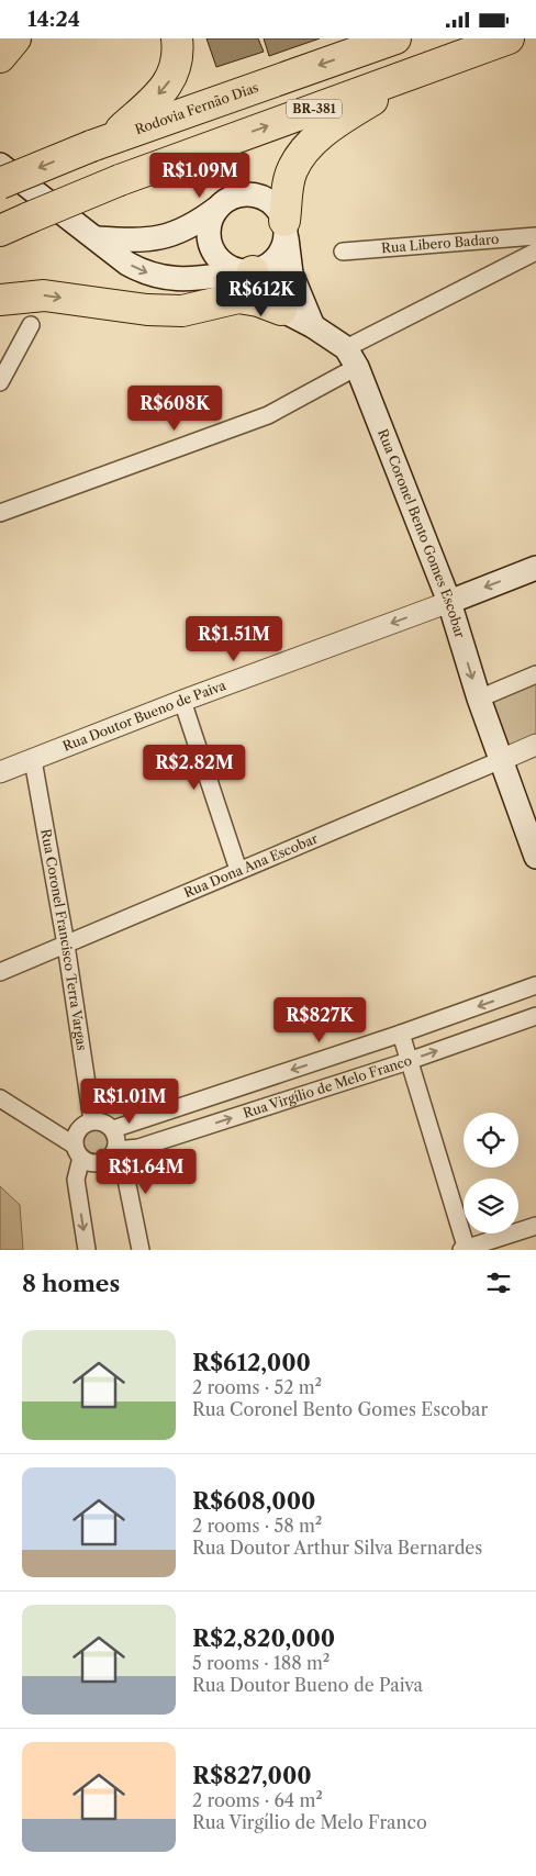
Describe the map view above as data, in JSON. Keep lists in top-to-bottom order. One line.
{"streets":{"highway":["Rodovia Fernão Dias","BR-381"],"main road":["Rua Coronel Bento Gomes Escobar","Rua Doutor Bueno de Paiva"],"street":["Rua Libero Badaro","Rua Dona Ana Escobar","Rua Coronel Francisco Terra Vargas","Rua Virgílio de Melo Franco"]},"crossings":[["Rua Coronel Bento Gomes Escobar","Rua Doutor Bueno de Paiva"],["Rua Coronel Bento Gomes Escobar","Rua Dona Ana Escobar"],["Rua Doutor Bueno de Paiva","Rua Coronel Francisco Terra Vargas"],["Rua Dona Ana Escobar","Rua Coronel Francisco Terra Vargas"],["Rua Coronel Francisco Terra Vargas","Rua Virgílio de Melo Franco"]],"one_way":["Rua Doutor Bueno de Paiva"],"page":{"status":"14:24","price":["R$1.09M","R$612K","R$608K","R$1.51M","R$2.82M","R$827K","R$1.01M","R$1.64M"],"heading":"8 homes","list":[{"name":"R$612,000","note":"2 rooms · 52 m² · Rua Coronel Bento Gomes Escobar"},{"name":"R$608,000","note":"2 rooms · 58 m² · Rua Doutor Arthur Silva Bernardes"},{"name":"R$2,820,000","note":"5 rooms · 188 m² · Rua Doutor Bueno de Paiva"},{"name":"R$827,000","note":"2 rooms · 64 m² · Rua Virgílio de Melo Franco"}]}}
